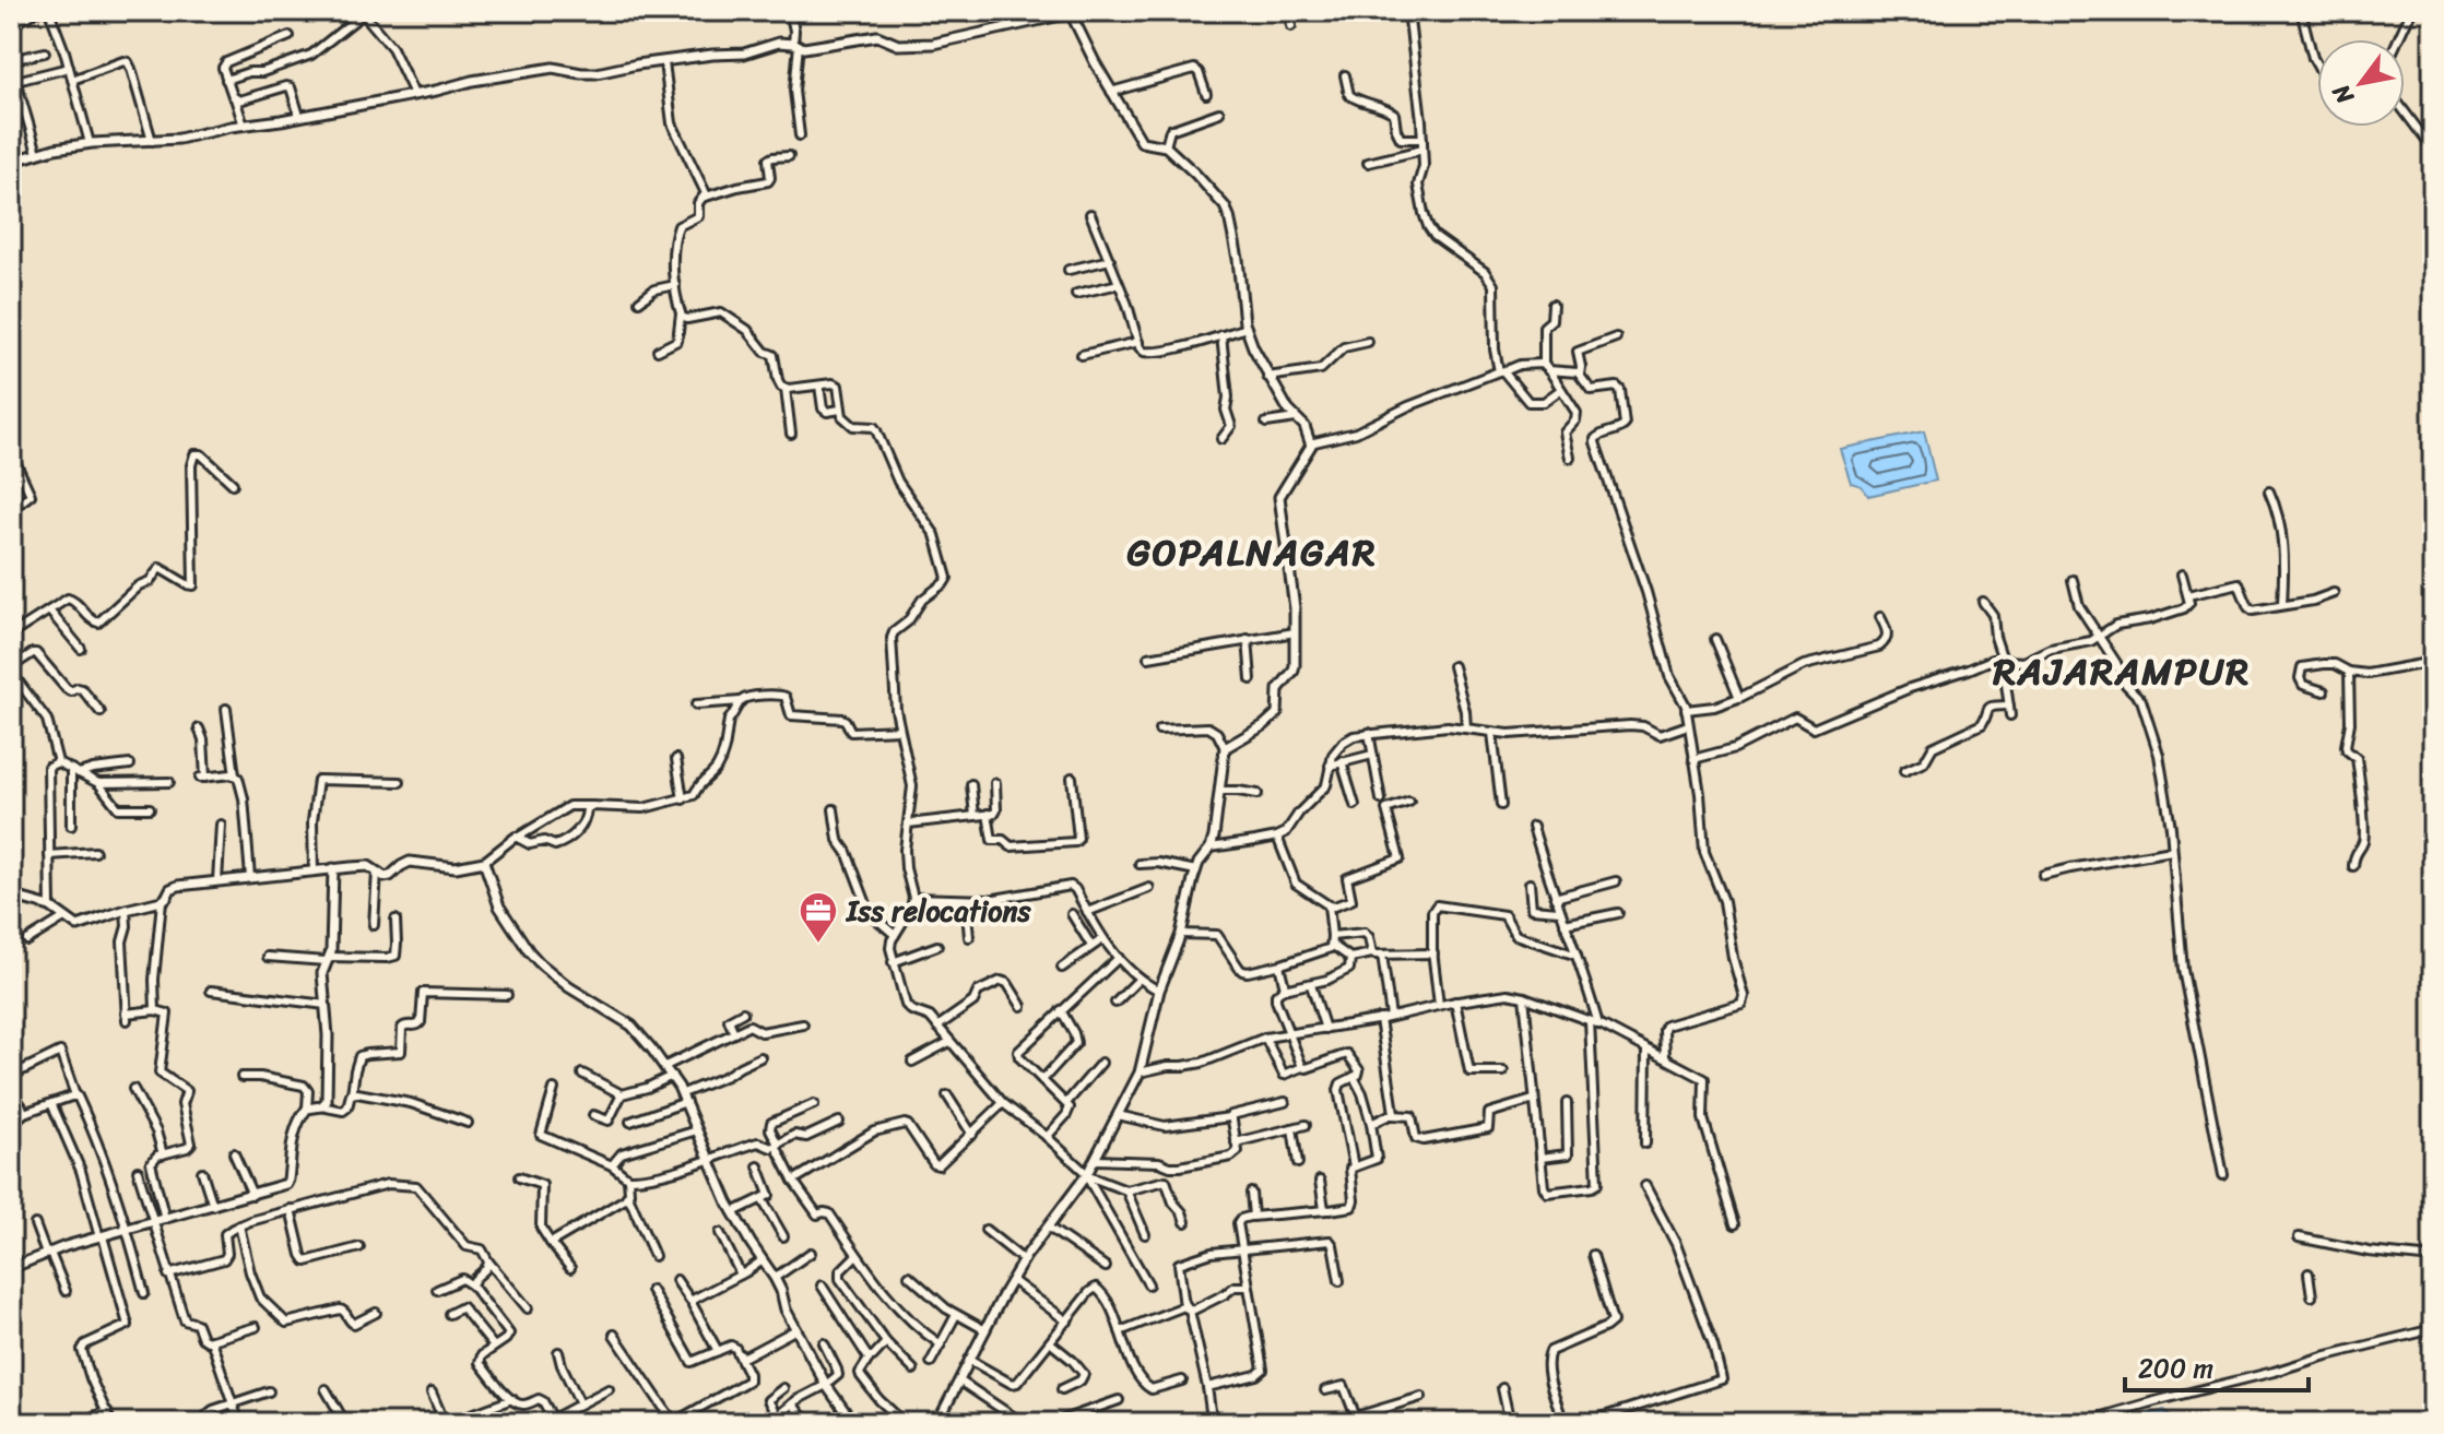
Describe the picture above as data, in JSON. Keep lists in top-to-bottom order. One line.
{"districts":["GOPALNAGAR","RAJARAMPUR"],"places":{"office":["Iss relocations"]},"scale_bar":"200 m","north":"bottom left"}
